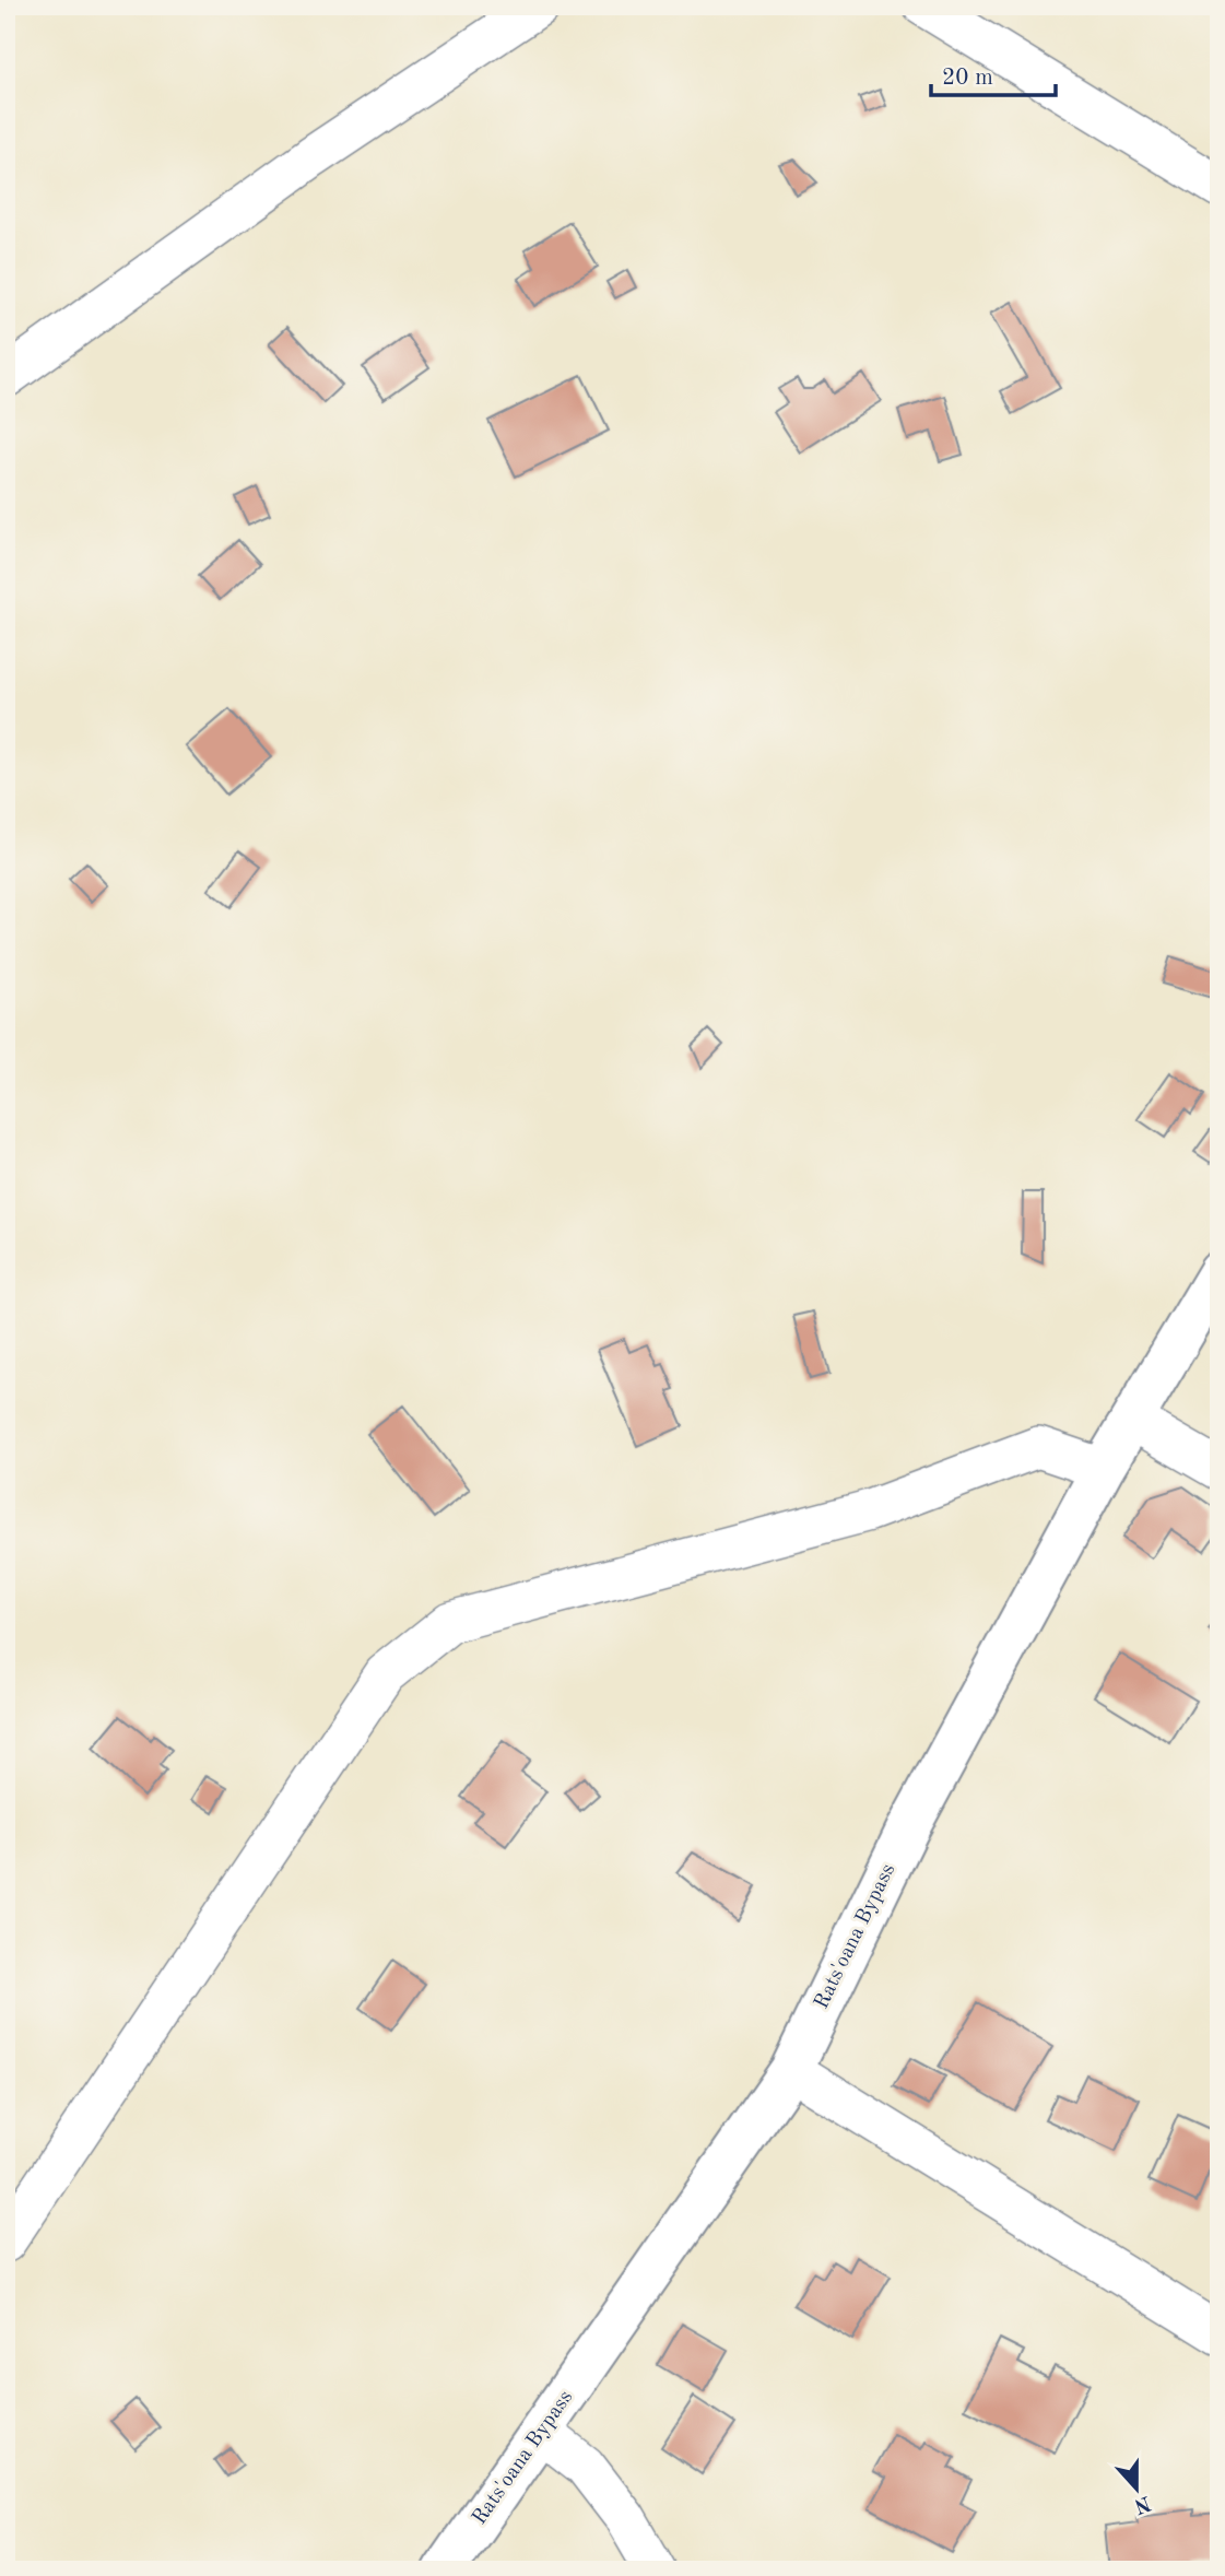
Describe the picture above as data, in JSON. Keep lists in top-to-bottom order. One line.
{"streets":{"street":["Rats'oana Bypass"]},"scale_bar":"20 m","north":"bottom"}
